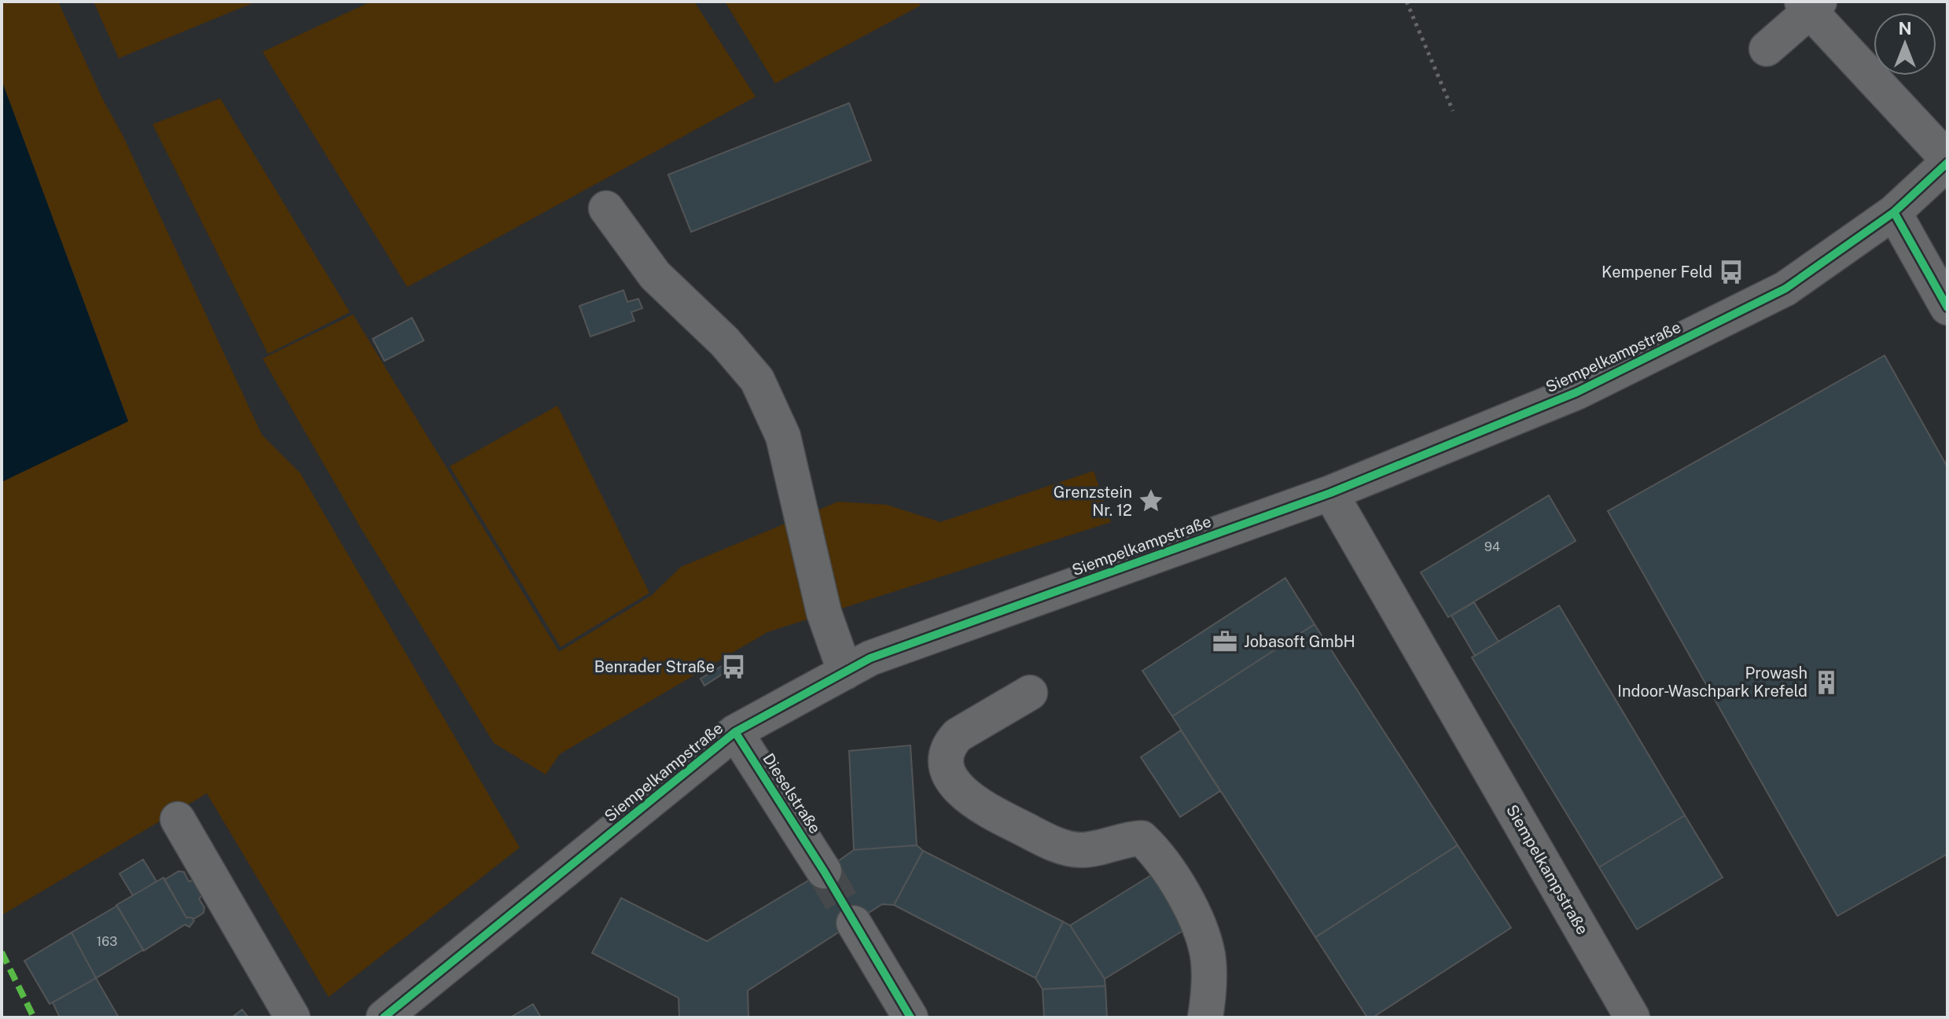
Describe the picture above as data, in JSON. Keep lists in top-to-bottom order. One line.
{"streets":{"street":["Siempelkampstraße","Dieselstraße"]},"crossings":[["Siempelkampstraße","Dieselstraße"]],"places":{"bus stop":["Kempener Feld","Benrader Straße"],"place":["Grenzstein Nr. 12"],"office":["Jobasoft GmbH"],"building":["Prowash Indoor-Waschpark Krefeld"]},"house_numbers":["94","163"],"north":"top"}
